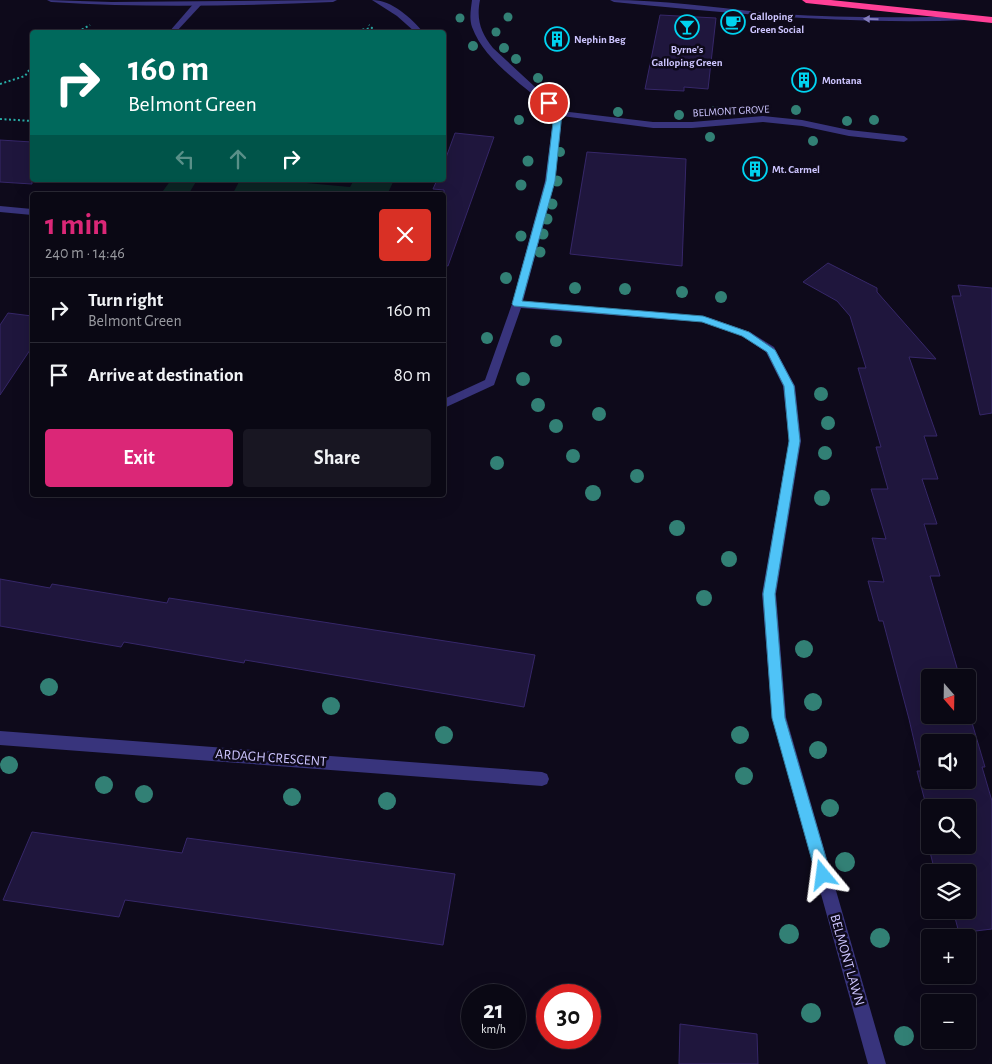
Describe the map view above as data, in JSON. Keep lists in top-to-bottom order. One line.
{"streets":{"street":["BELMONT GROVE","ARDAGH CRESCENT","BELMONT LAWN"]},"places":{"cafe":["Galloping Green Social"],"bar":["Byrne's Galloping Green"],"building":["Nephin Beg","Montana","Mt. Carmel"]},"north":"bottom","page":{"turn":["160 m","Belmont Green"],"heading":["1 min","240 m · 14:46"],"list":[{"name":"Turn right","note":"Belmont Green","value":"160 m"},{"name":"Arrive at destination","value":"80 m"}],"buttons":["Exit","Share"],"map_buttons":["+","−"],"speed":"21 km/h","limit":"30"}}
